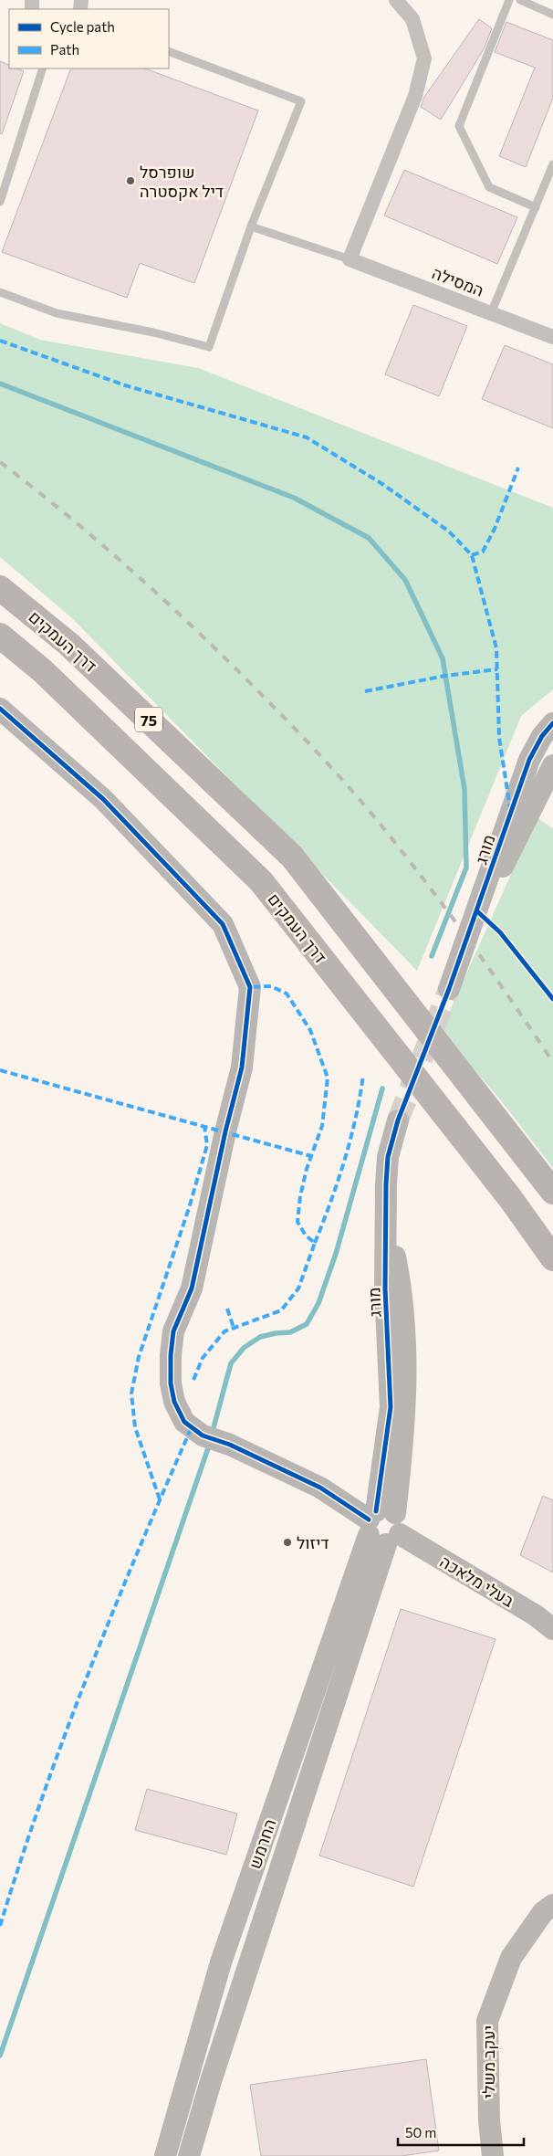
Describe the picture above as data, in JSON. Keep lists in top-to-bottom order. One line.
{"streets":{"highway":["דרך העמקים","75"],"street":["המסילה","מורג","בעלי מלאכה","החרמש","יעקב משלי"]},"crossings":[["מורג","בעלי מלאכה"],["מורג","החרמש"],["בעלי מלאכה","החרמש"]],"places":["שופרסל דיל אקסטרה","דיזול"],"legend":["Cycle path","Path"],"scale_bar":"50 m"}
